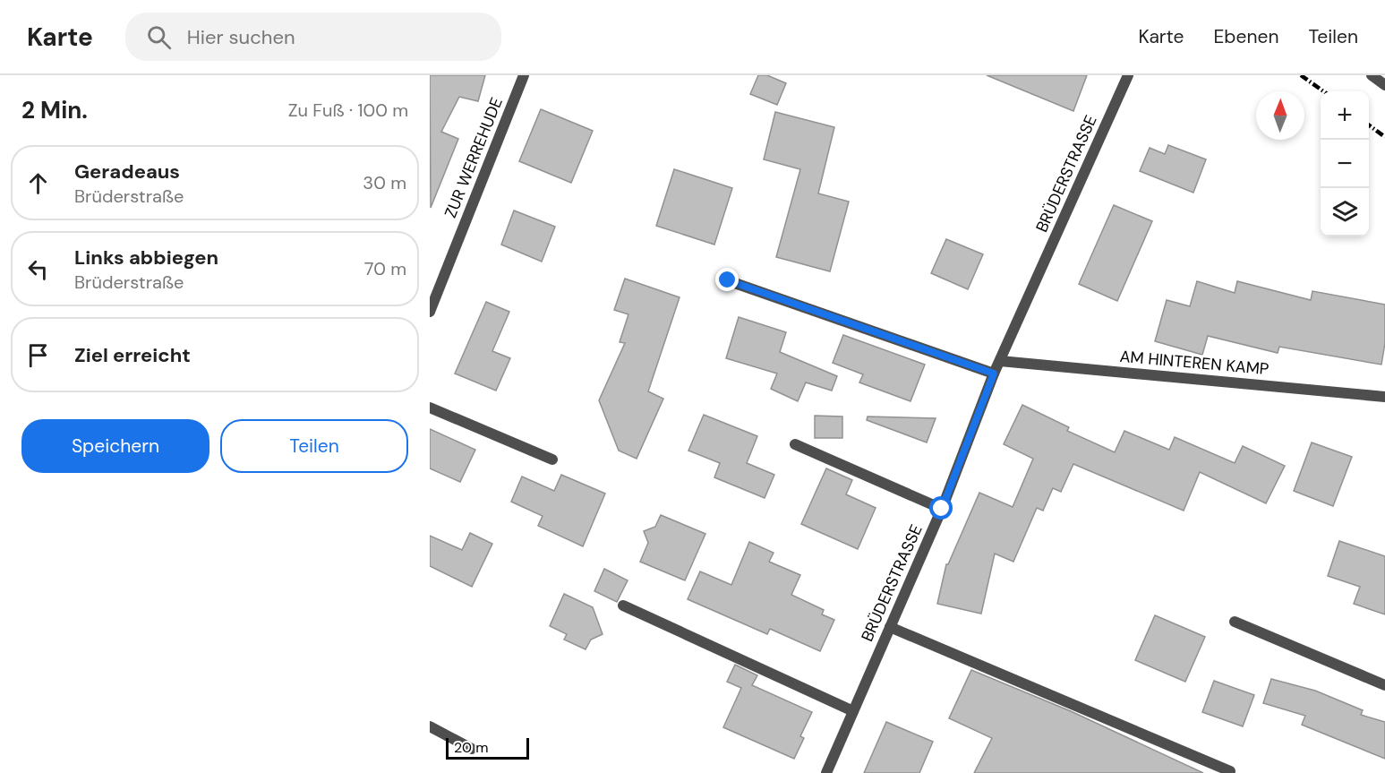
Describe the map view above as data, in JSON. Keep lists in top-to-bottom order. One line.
{"streets":{"street":["ZUR WERREHUDE","BRÜDERSTRASSE","AM HINTEREN KAMP"]},"crossings":[["BRÜDERSTRASSE","AM HINTEREN KAMP"]],"scale_bar":"20 m","north":"top","page":{"header":"Karte","search":"Hier suchen","nav":["Karte","Ebenen","Teilen"],"heading":["2 Min.","Zu Fuß · 100 m"],"map_buttons":["+","−"],"list":[["Geradeaus","Brüderstraße","30 m"],["Links abbiegen","Brüderstraße","70 m"],"Ziel erreicht"],"buttons":["Speichern","Teilen"],"scale":"20 m"}}
